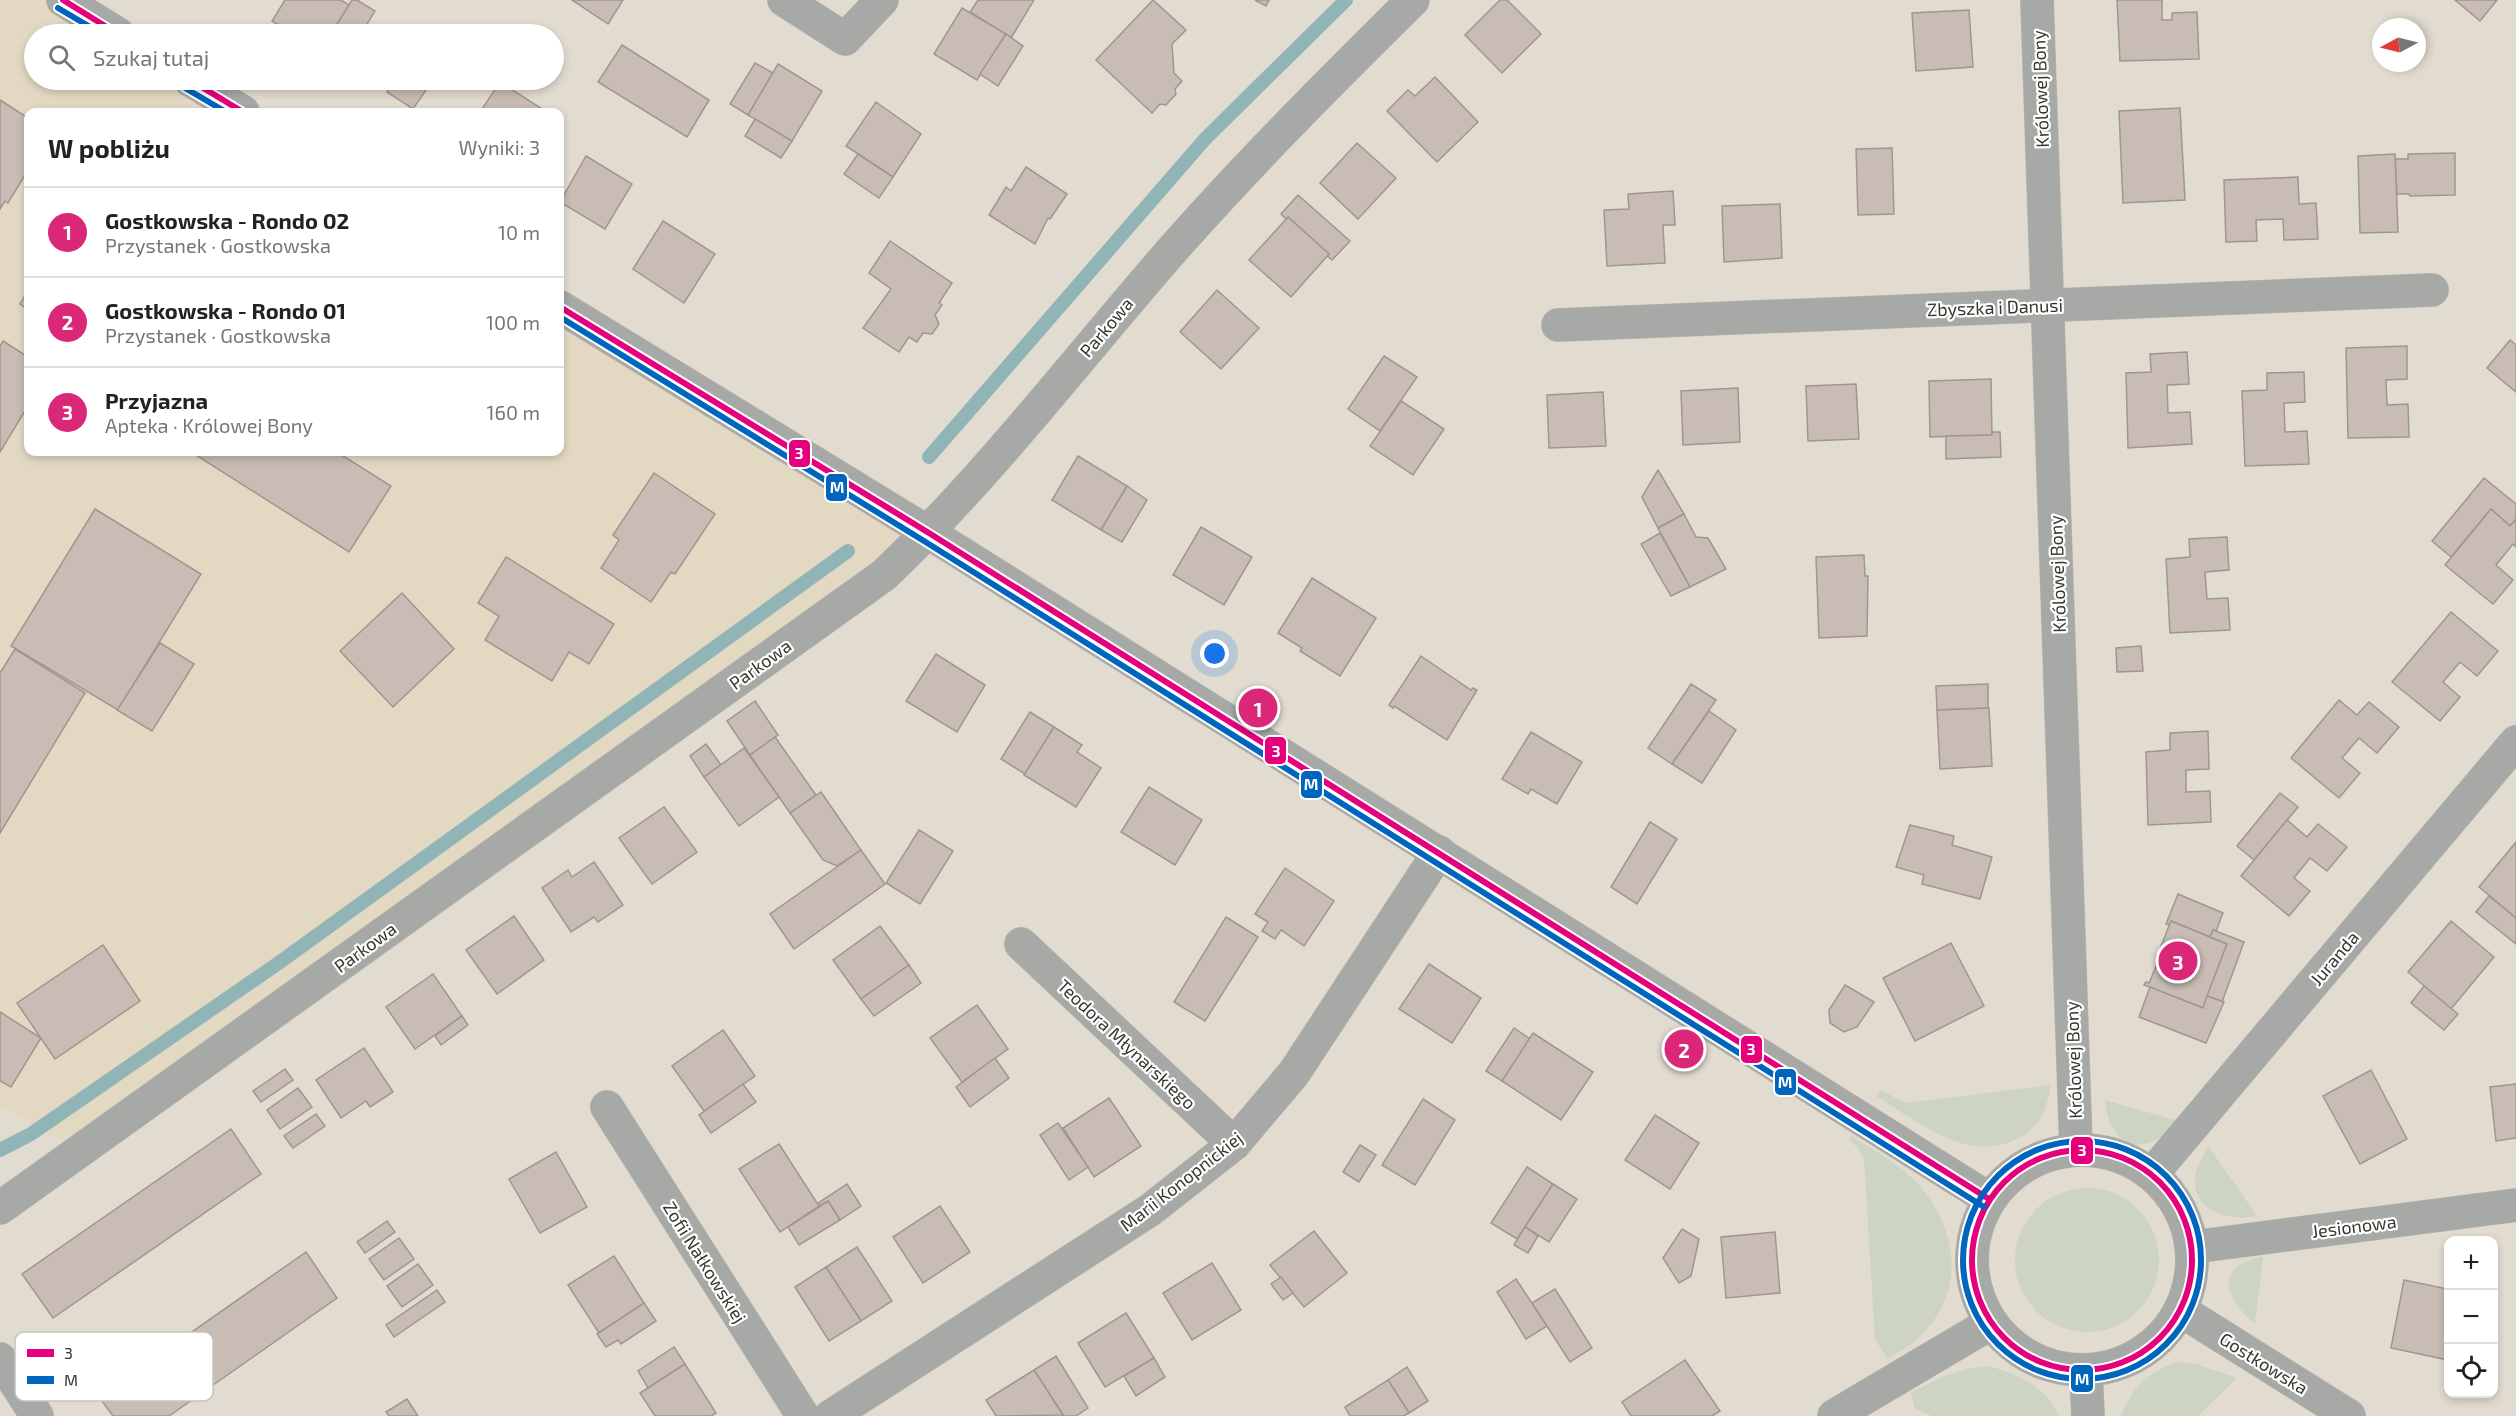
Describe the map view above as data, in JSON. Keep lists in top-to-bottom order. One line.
{"streets":{"street":["Królowej Bony","Zbyszka i Danusi","Parkowa","Juranda","Teodora Młynarskiego","Marii Konopnickiej","Jesionowa","Zofii Nałkowskiej","Gostkowska"]},"crossings":[["Królowej Bony","Zbyszka i Danusi"],["Teodora Młynarskiego","Marii Konopnickiej"]],"lines":["transit line 3","transit line M"],"legend":["3","M"],"north":"left","page":{"search":"Szukaj tutaj","heading":["W pobliżu","Wyniki: 3"],"list":[{"mark":"1","name":"Gostkowska - Rondo 02","note":"Przystanek · Gostkowska","value":"10 m"},{"mark":"2","name":"Gostkowska - Rondo 01","note":"Przystanek · Gostkowska","value":"100 m"},{"mark":"3","name":"Przyjazna","note":"Apteka · Królowej Bony","value":"160 m"}],"pins":["1","3","2"],"map_buttons":["+","−"]}}
